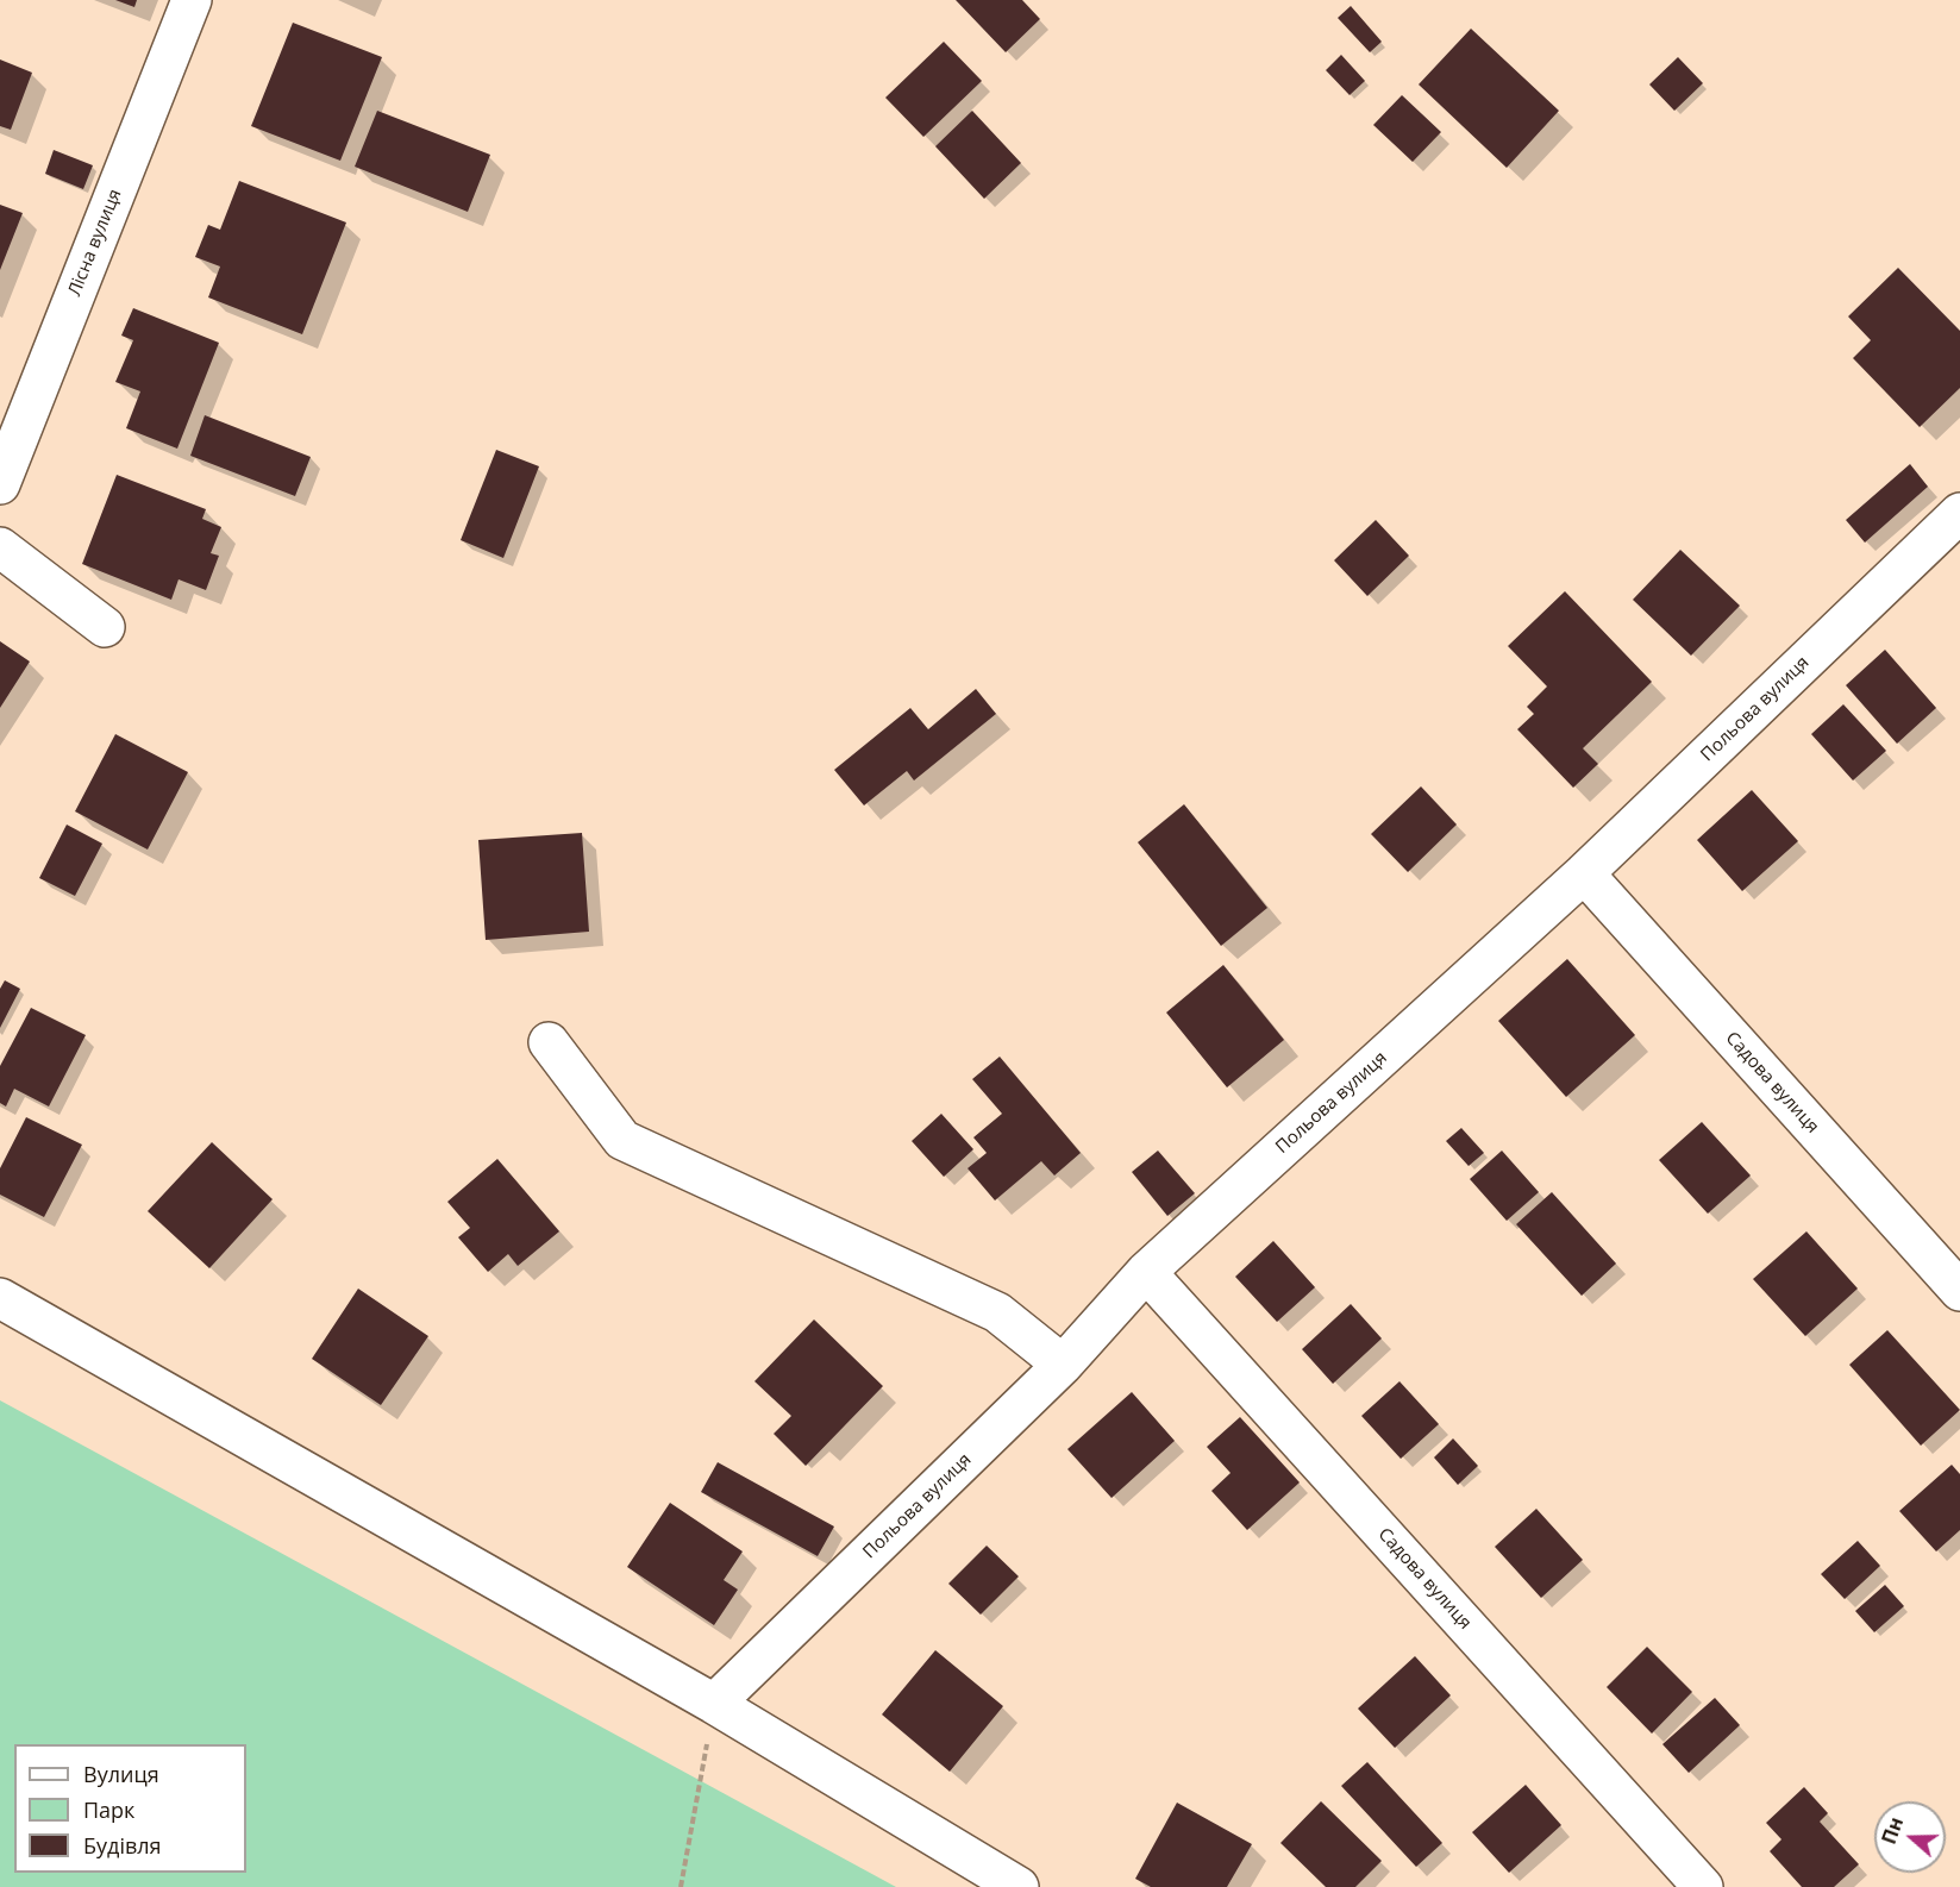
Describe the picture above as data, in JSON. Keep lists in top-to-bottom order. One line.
{"streets":{"street":["Лісна вулиця","Польова вулиця","Садова вулиця"]},"crossings":[["Польова вулиця","Садова вулиця"]],"legend":["Вулиця","Парк","Будівля"],"north":"left"}
